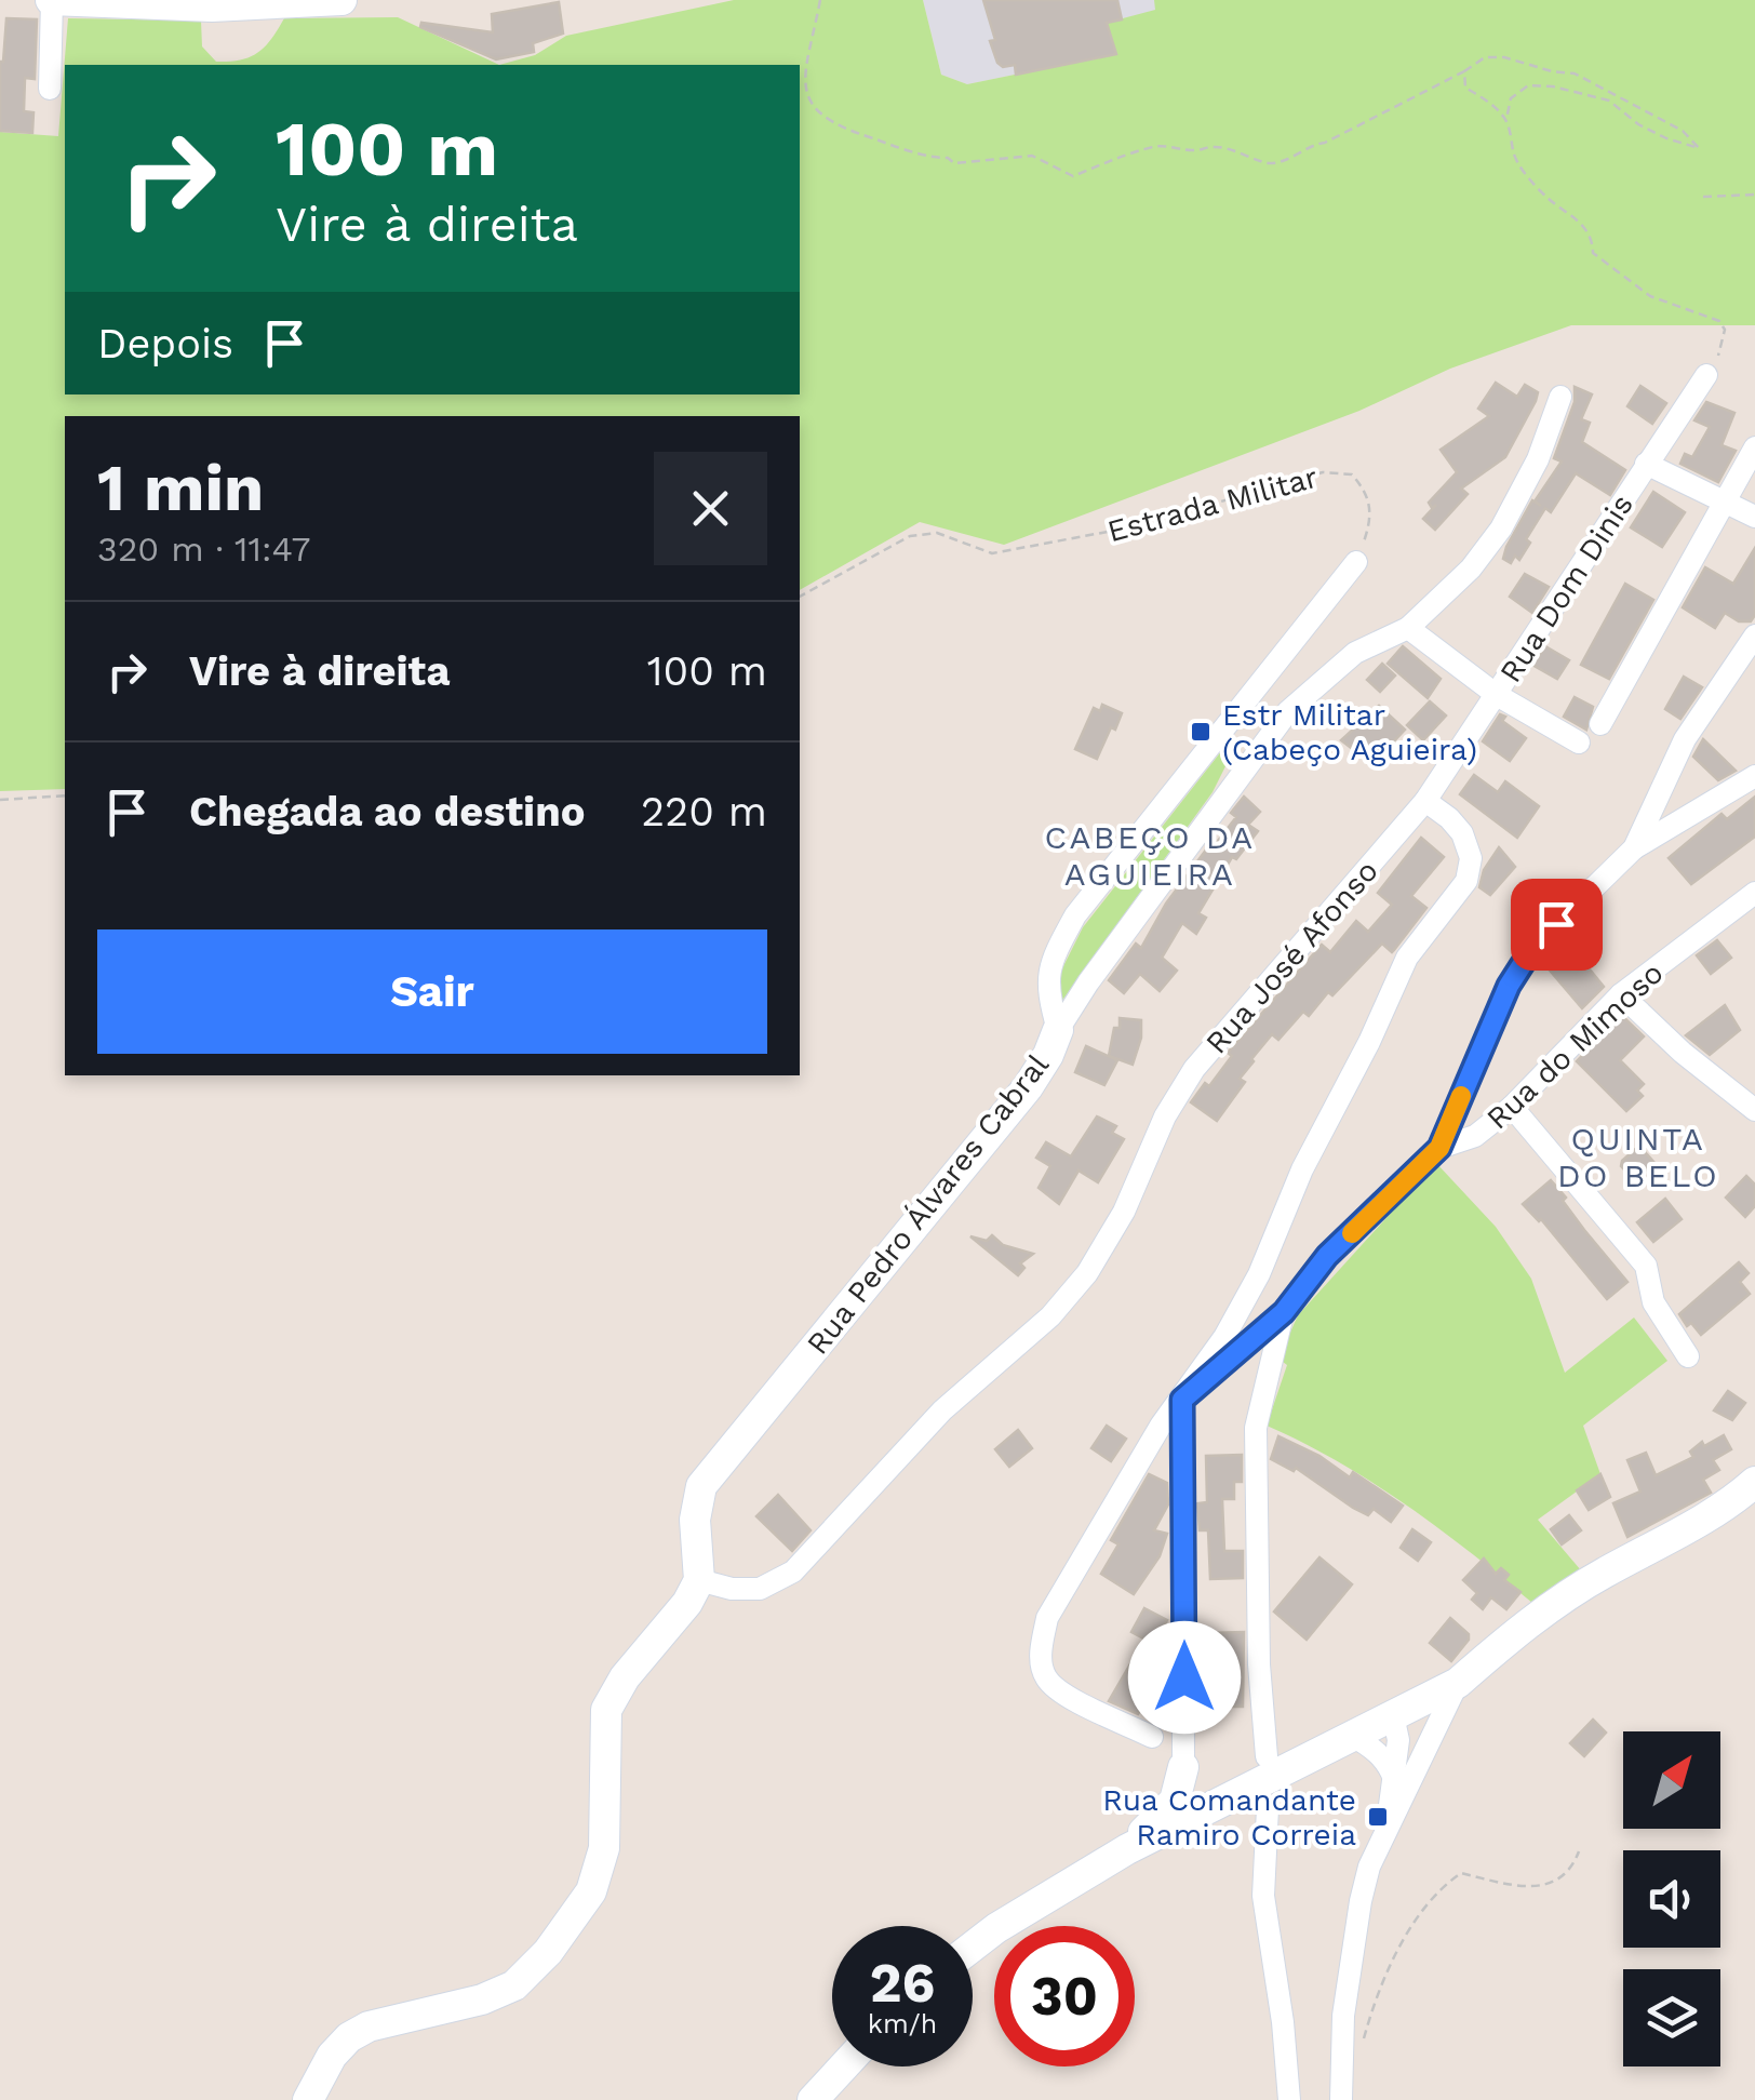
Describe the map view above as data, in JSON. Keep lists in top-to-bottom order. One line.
{"streets":{"street":["Rua Dom Dinis","Rua José Afonso","Rua do Mimoso","Rua Pedro Álvares Cabral"],"path":["Estrada Militar"]},"crossings":[["Rua Dom Dinis","Rua José Afonso"],["Rua José Afonso","Rua Pedro Álvares Cabral"]],"districts":["CABEÇO DA AGUIEIRA","QUINTA DO BELO"],"places":{"transit":["Estr Militar (Cabeço Aguieira)","Rua Comandante Ramiro Correia"]},"north":"top right","page":{"turn":["100 m","Vire à direita"],"then":"Depois","heading":["1 min","320 m · 11:47"],"list":[{"name":"Vire à direita","value":"100 m"},{"name":"Chegada ao destino","value":"220 m"}],"buttons":"Sair","speed":"26 km/h","limit":"30"}}
